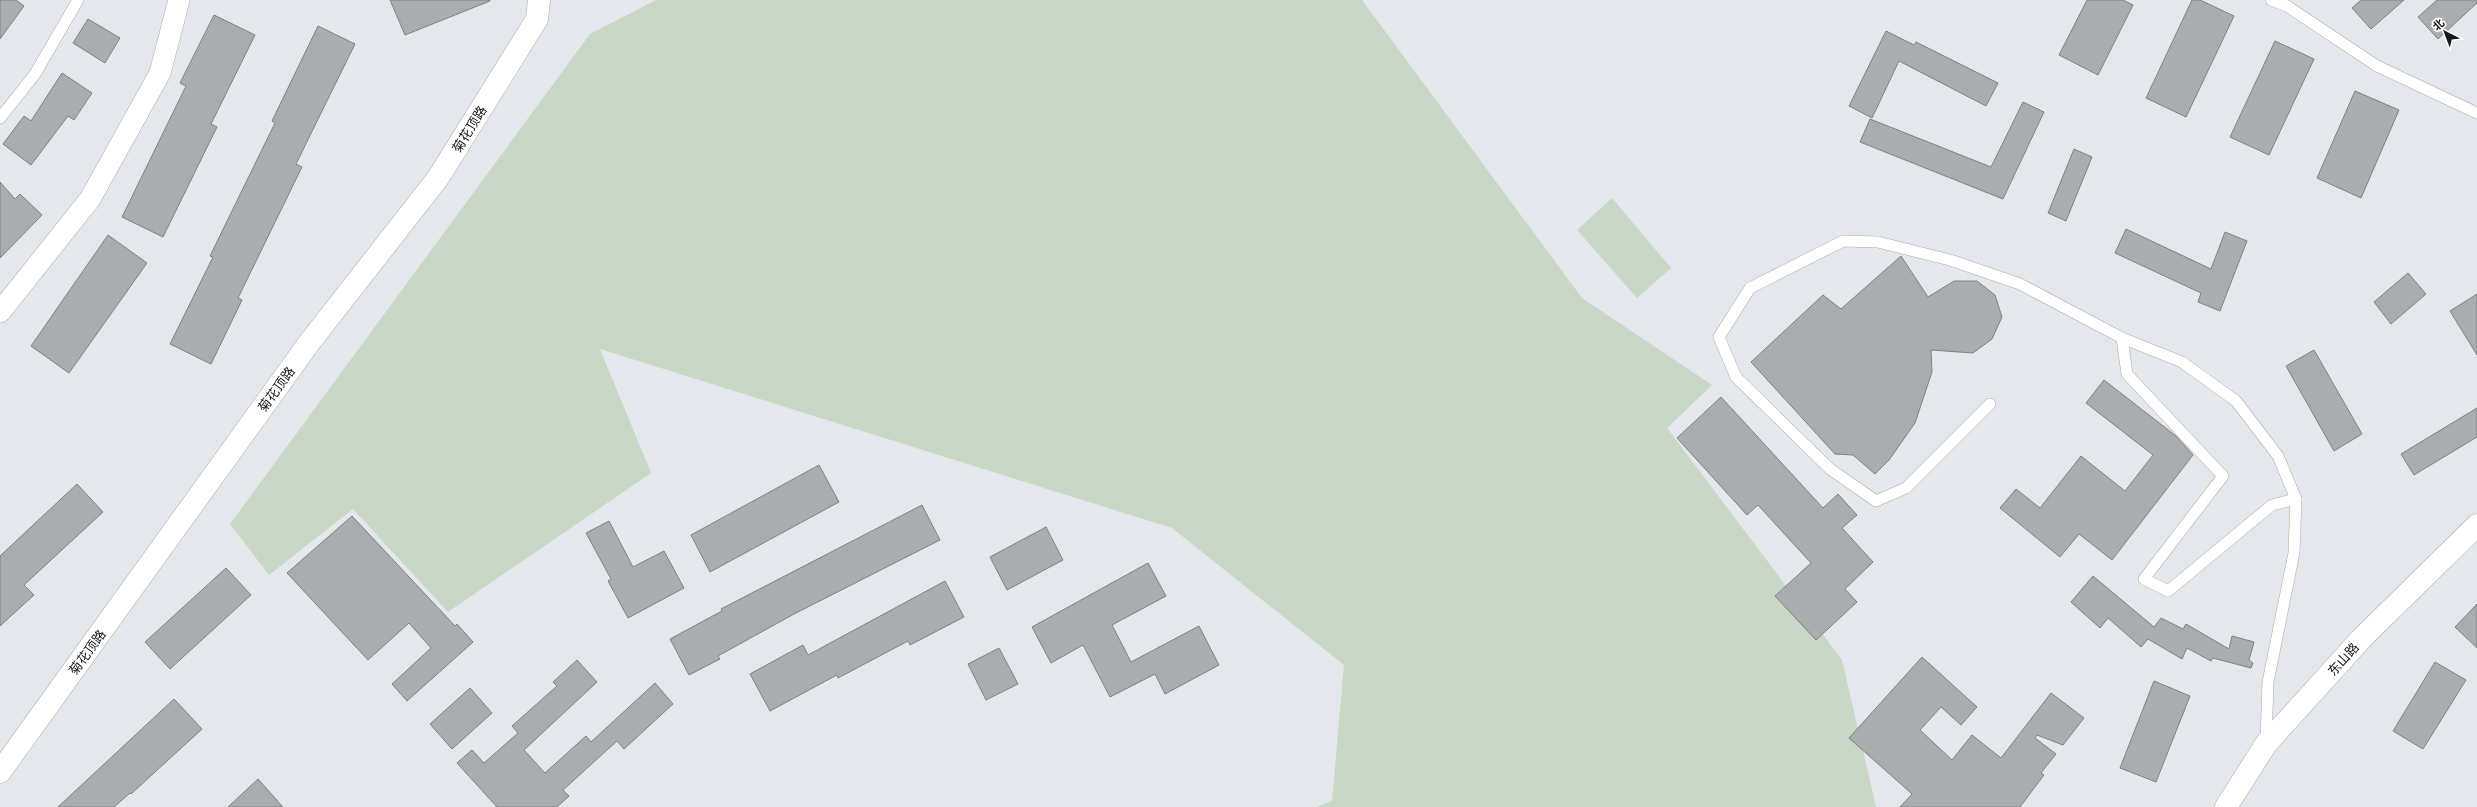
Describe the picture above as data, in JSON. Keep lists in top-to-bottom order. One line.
{"streets":{"street":["菊花顶路","东山路"]},"north":"top left"}
